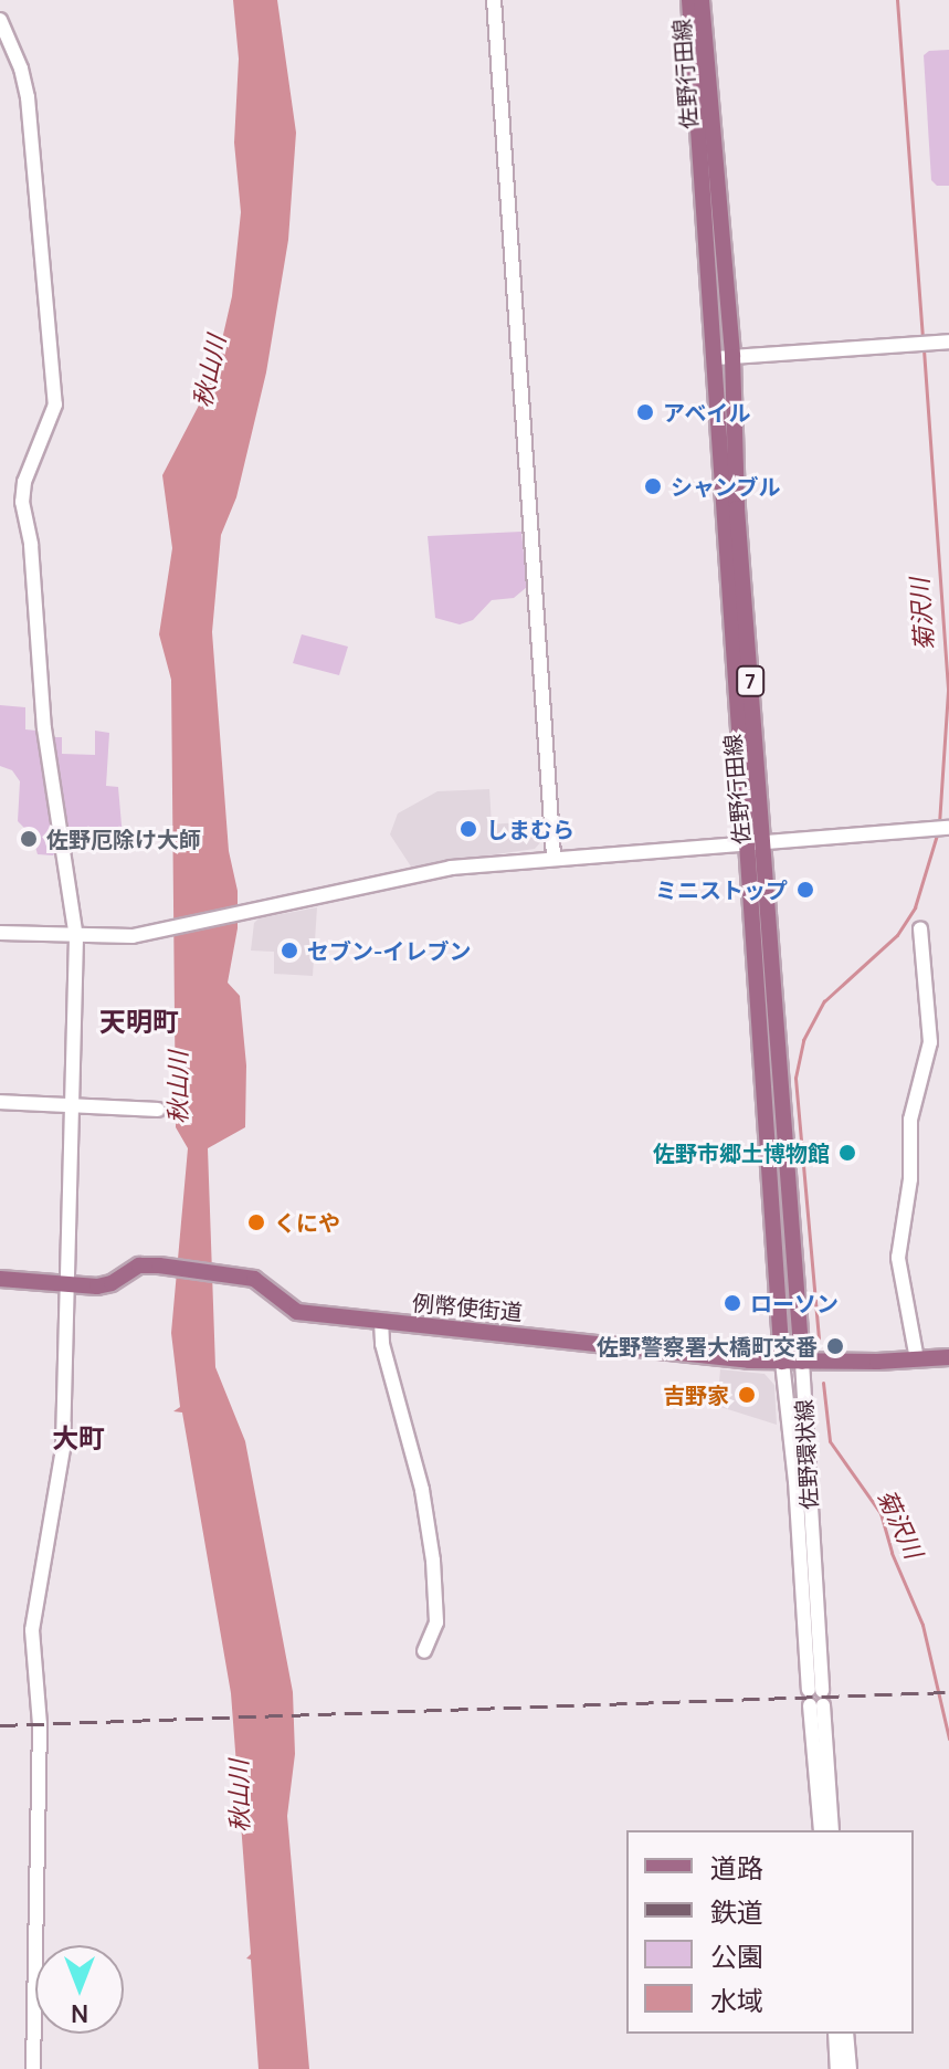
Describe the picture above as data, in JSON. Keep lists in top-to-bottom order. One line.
{"streets":{"main road":["佐野行田線","7","例幣使街道"],"street":["佐野環状線"]},"crossings":[["佐野行田線","例幣使街道"],["佐野行田線","佐野環状線"],["例幣使街道","佐野環状線"]],"districts":["天明町","大町"],"water":["秋山川","菊沢川"],"places":["アベイル","シャンブル","しまむら","佐野厄除け大師","ミニストップ","セブン-イレブン","佐野市郷土博物館","くにや","ローソン","佐野警察署大橋町交番","吉野家"],"legend":["道路","鉄道","公園","水域"],"north":"bottom"}
